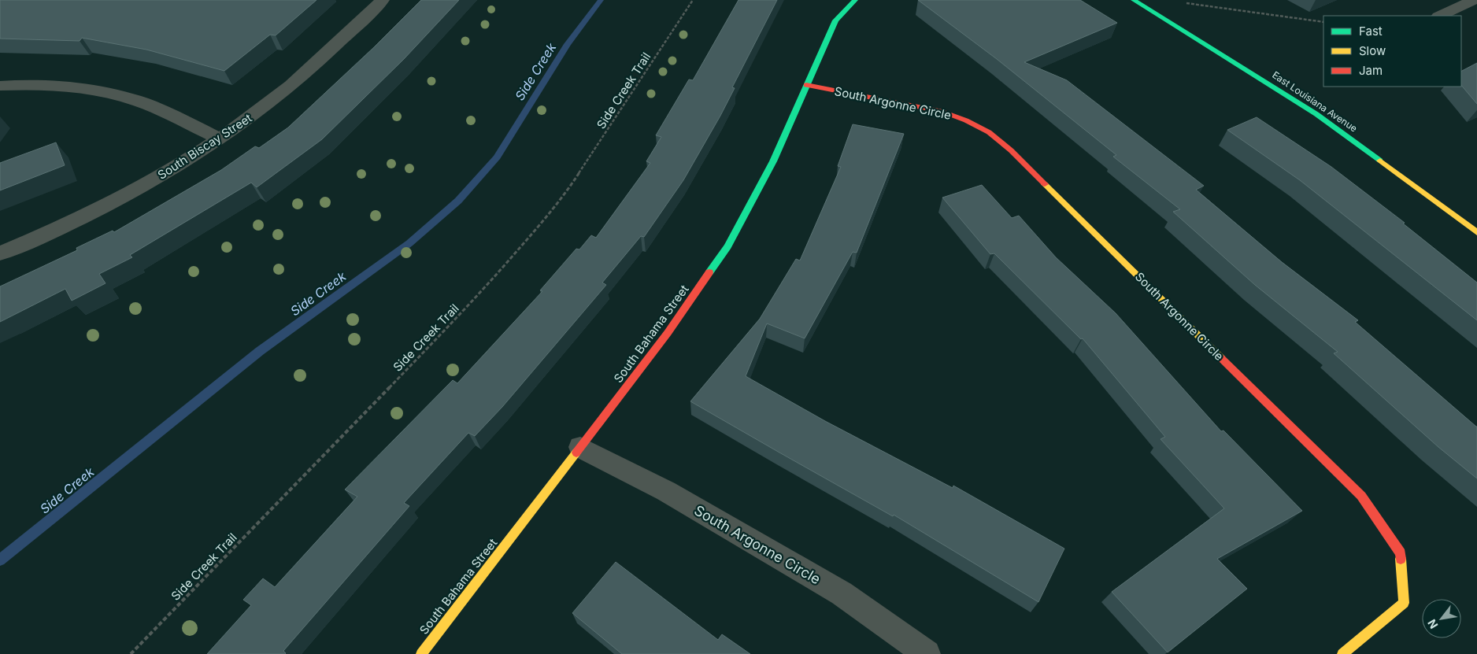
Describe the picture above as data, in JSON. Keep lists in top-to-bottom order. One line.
{"streets":{"street":["East Louisiana Avenue","South Argonne Circle","South Biscay Street","South Bahama Street"],"path":["Side Creek Trail"]},"crossings":[["South Argonne Circle","South Bahama Street"]],"water":["Side Creek"],"legend":["Fast","Slow","Jam"],"north":"bottom left"}
